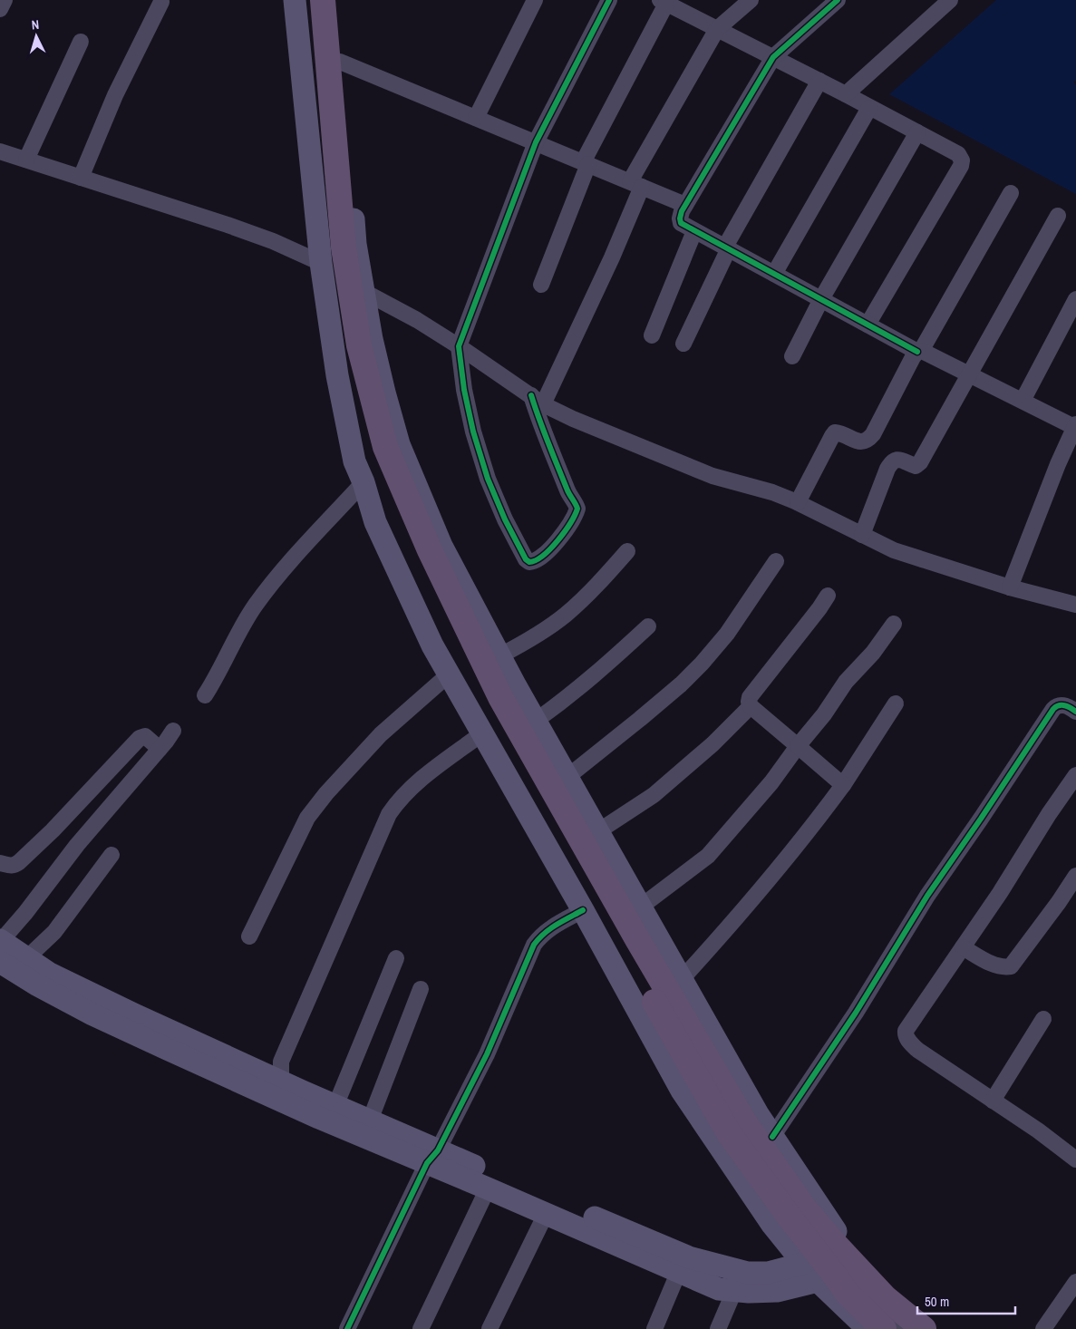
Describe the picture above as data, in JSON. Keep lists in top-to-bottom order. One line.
{"scale_bar":"50 m","north":"top"}
